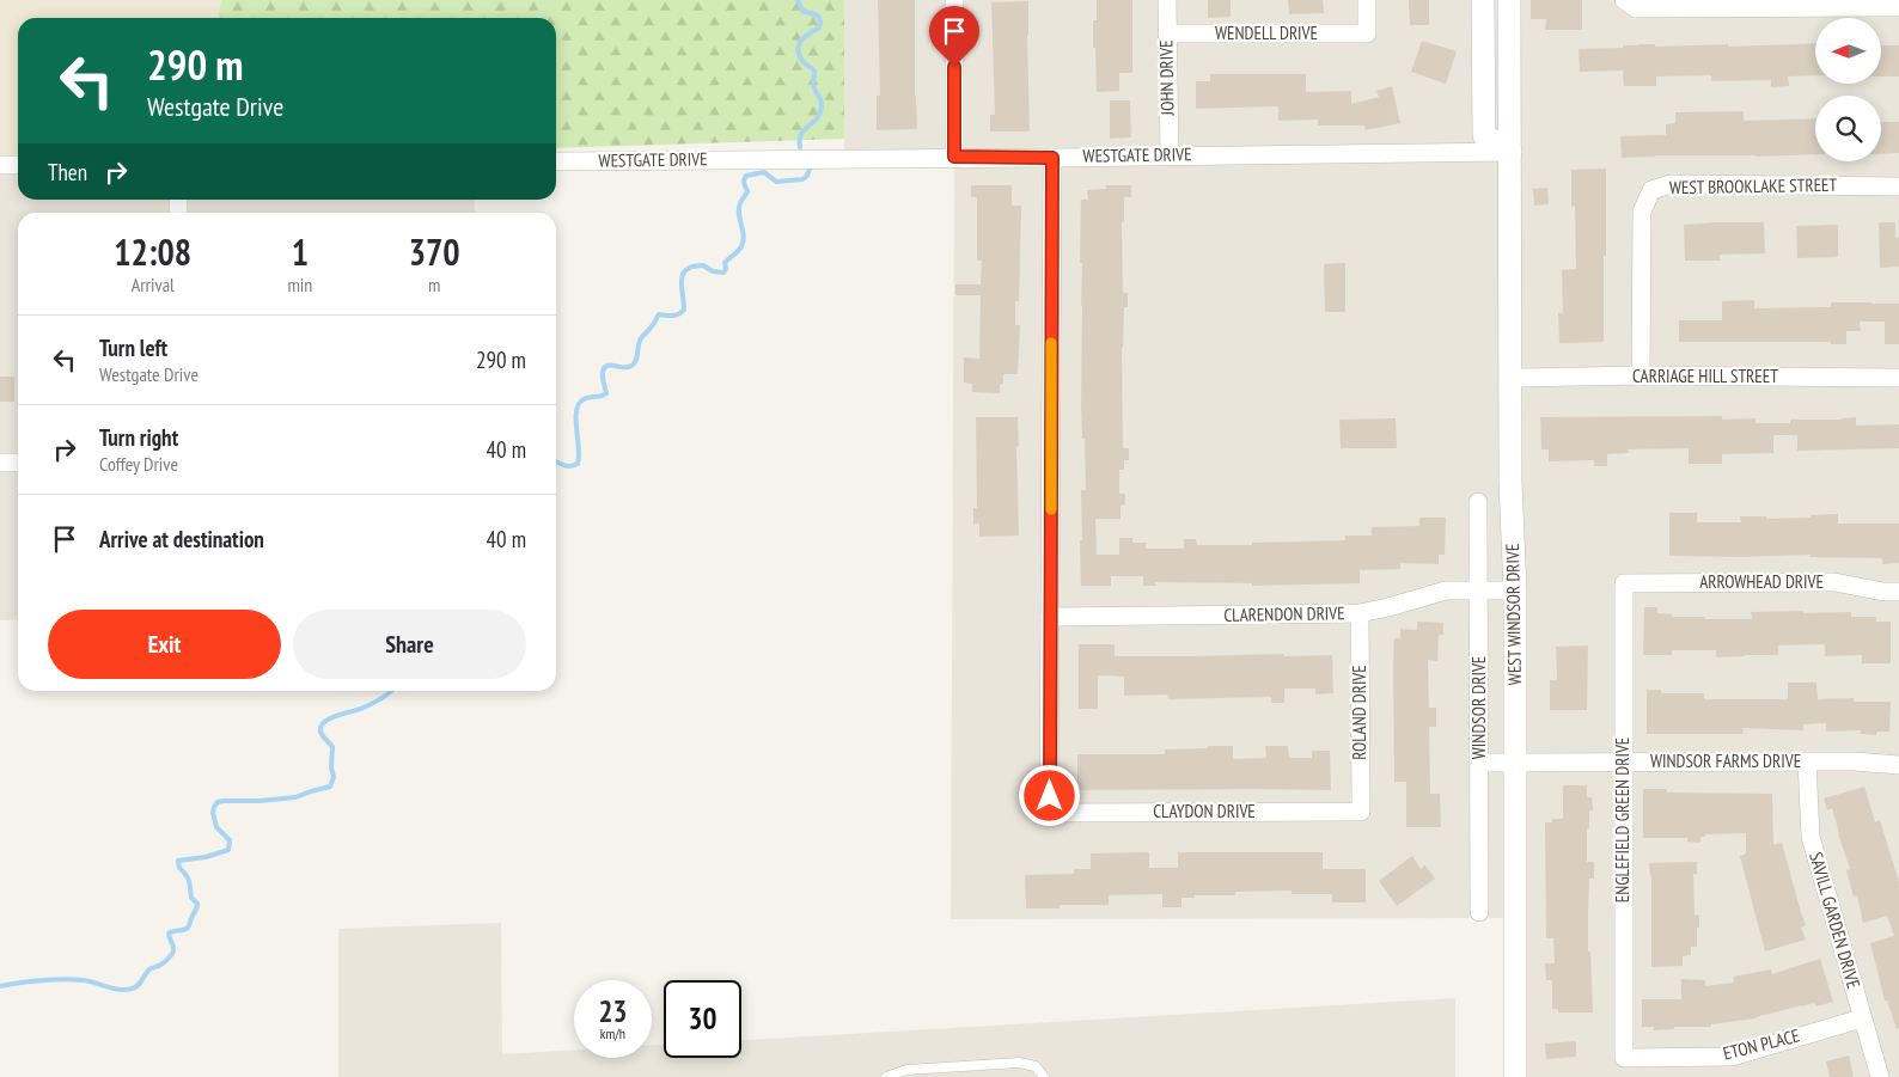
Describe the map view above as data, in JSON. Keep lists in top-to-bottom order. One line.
{"streets":{"street":["WENDELL DRIVE","JOHN DRIVE","WESTGATE DRIVE","WEST BROOKLAKE STREET","CARRIAGE HILL STREET","ARROWHEAD DRIVE","CLARENDON DRIVE","WEST WINDSOR DRIVE","WINDSOR DRIVE","ROLAND DRIVE","WINDSOR FARMS DRIVE","CLAYDON DRIVE","ENGLEFIELD GREEN DRIVE","SAVILL GARDEN DRIVE","ETON PLACE"]},"crossings":[["WENDELL DRIVE","JOHN DRIVE"],["JOHN DRIVE","WESTGATE DRIVE"],["WESTGATE DRIVE","WEST WINDSOR DRIVE"],["WEST BROOKLAKE STREET","CARRIAGE HILL STREET"],["CARRIAGE HILL STREET","WEST WINDSOR DRIVE"],["ARROWHEAD DRIVE","ENGLEFIELD GREEN DRIVE"],["CLARENDON DRIVE","WEST WINDSOR DRIVE"],["CLARENDON DRIVE","WINDSOR DRIVE"],["CLARENDON DRIVE","ROLAND DRIVE"],["CLARENDON DRIVE","CLAYDON DRIVE"],["WEST WINDSOR DRIVE","WINDSOR FARMS DRIVE"],["WINDSOR DRIVE","WINDSOR FARMS DRIVE"],["ROLAND DRIVE","CLAYDON DRIVE"],["WINDSOR FARMS DRIVE","ENGLEFIELD GREEN DRIVE"],["WINDSOR FARMS DRIVE","SAVILL GARDEN DRIVE"],["ENGLEFIELD GREEN DRIVE","ETON PLACE"],["SAVILL GARDEN DRIVE","ETON PLACE"]],"north":"left","page":{"turn":["290 m","Westgate Drive"],"then":"Then","eta":["12:08","Arrival","1","min","370","m"],"list":[{"name":"Turn left","note":"Westgate Drive","value":"290 m"},{"name":"Turn right","note":"Coffey Drive","value":"40 m"},{"name":"Arrive at destination","value":"40 m"}],"buttons":["Exit","Share"],"speed":"23 km/h","limit":"30"}}
